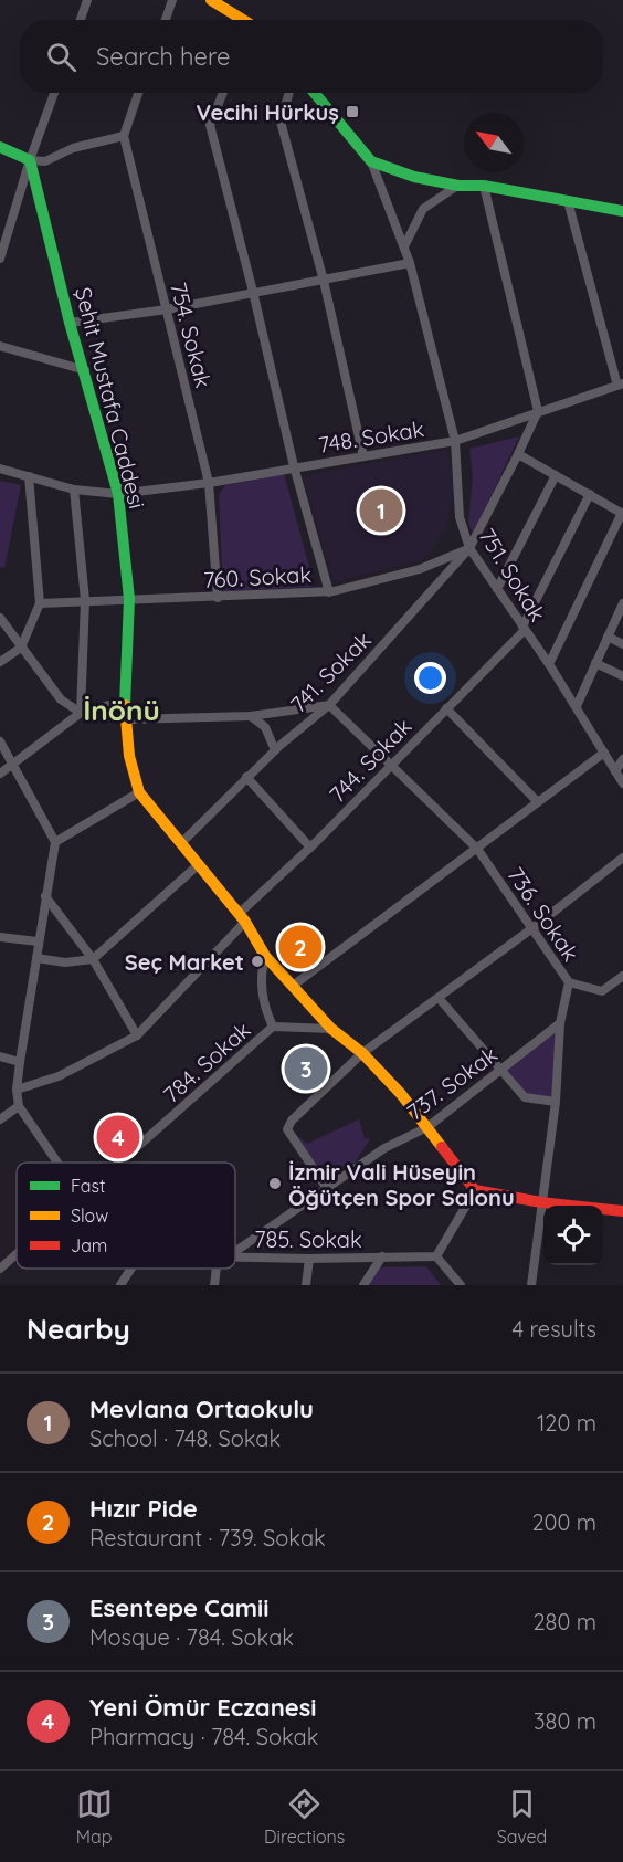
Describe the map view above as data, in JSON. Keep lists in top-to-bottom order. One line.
{"streets":{"street":["754. Sokak","Şehit Mustafa Caddesi","748. Sokak","751. Sokak","760. Sokak","741. Sokak","744. Sokak","736. Sokak","784. Sokak","737. Sokak","785. Sokak"]},"crossings":[["754. Sokak","748. Sokak"],["754. Sokak","760. Sokak"],["Şehit Mustafa Caddesi","748. Sokak"],["Şehit Mustafa Caddesi","760. Sokak"],["Şehit Mustafa Caddesi","741. Sokak"],["Şehit Mustafa Caddesi","744. Sokak"],["Şehit Mustafa Caddesi","784. Sokak"],["Şehit Mustafa Caddesi","737. Sokak"],["748. Sokak","751. Sokak"],["748. Sokak","741. Sokak"],["751. Sokak","760. Sokak"],["751. Sokak","741. Sokak"],["751. Sokak","744. Sokak"],["760. Sokak","741. Sokak"],["741. Sokak","736. Sokak"],["744. Sokak","736. Sokak"],["736. Sokak","737. Sokak"]],"districts":["İnönü"],"places":{"transit":["Vecihi Hürkuş"],"other":["Seç Market","İzmir Vali Hüseyin Öğütçen Spor Salonu"]},"legend":["Fast","Slow","Jam"],"north":"top left","page":{"search":"Search here","pins":["1","2","3","4"],"heading":["Nearby","4 results"],"list":[{"mark":"1","name":"Mevlana Ortaokulu","note":"School · 748. Sokak","value":"120 m"},{"mark":"2","name":"Hızır Pide","note":"Restaurant · 739. Sokak","value":"200 m"},{"mark":"3","name":"Esentepe Camii","note":"Mosque · 784. Sokak","value":"280 m"},{"mark":"4","name":"Yeni Ömür Eczanesi","note":"Pharmacy · 784. Sokak","value":"380 m"}],"nav":["Map","Directions","Saved"]}}
